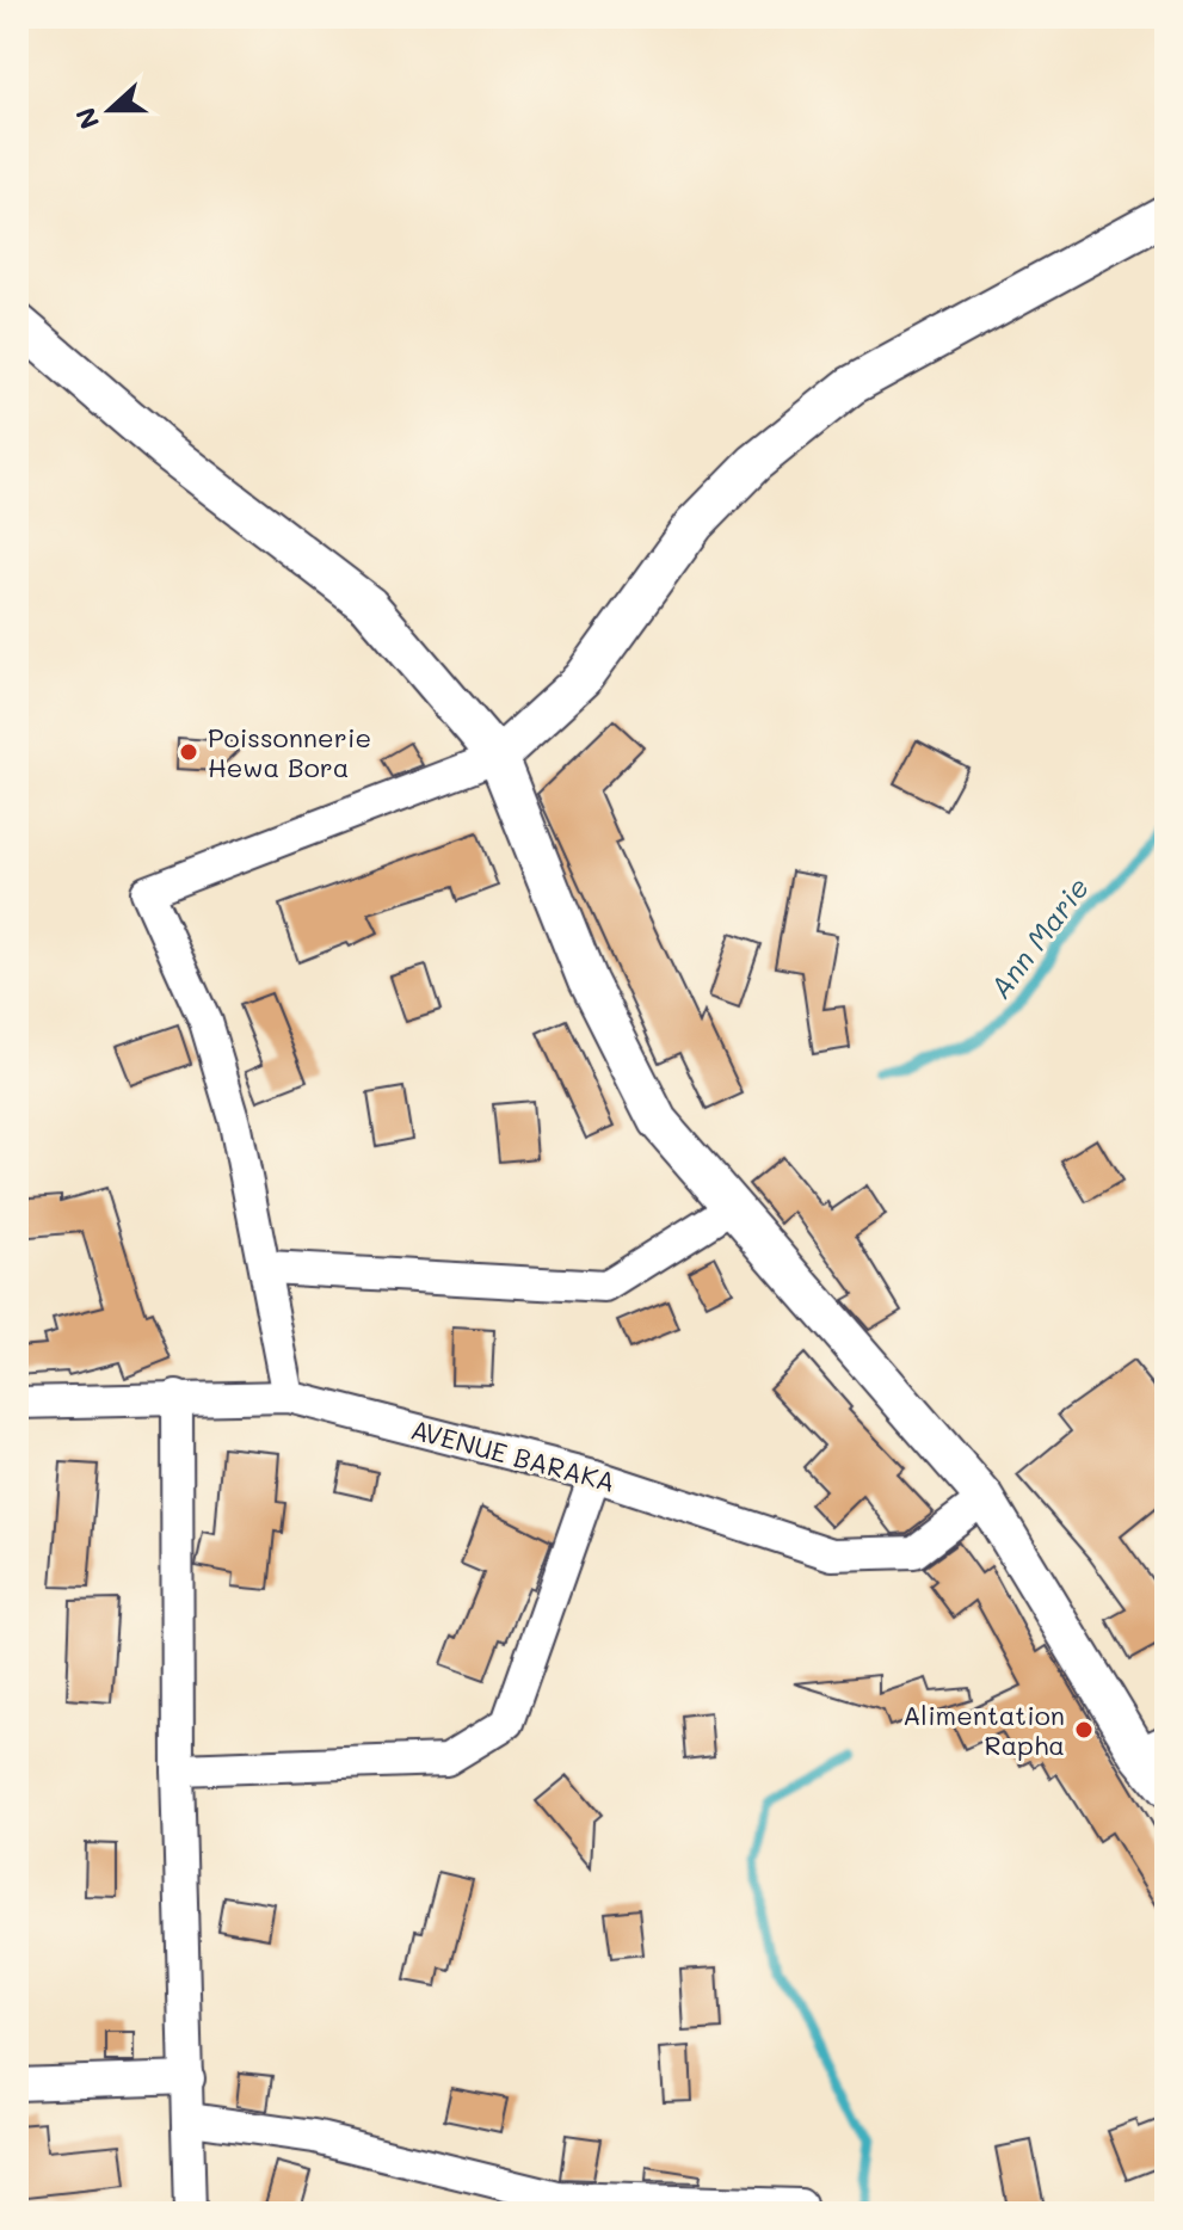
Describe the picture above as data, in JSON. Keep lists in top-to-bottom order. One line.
{"streets":{"street":["AVENUE BARAKA"]},"water":["Ann Marie"],"places":["Poissonnerie Hewa Bora","Alimentation Rapha"],"north":"left"}
